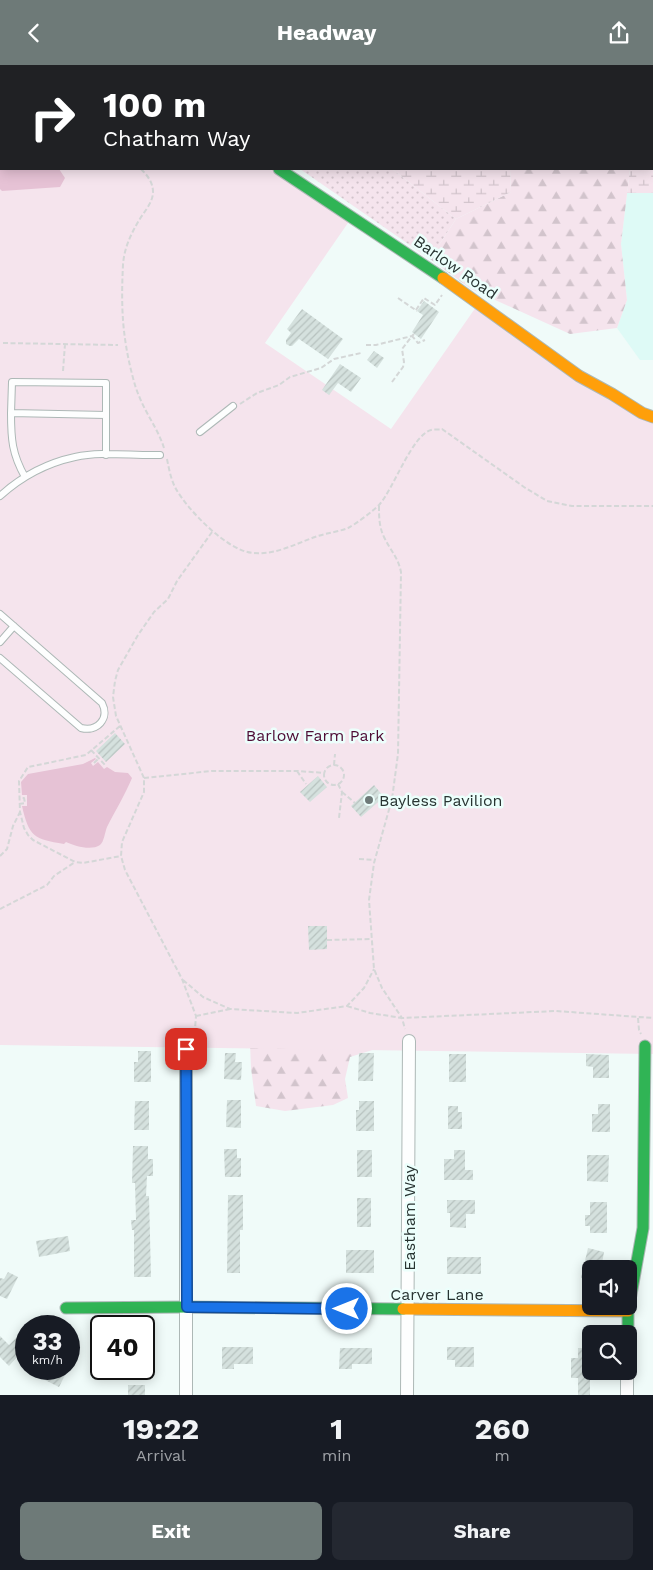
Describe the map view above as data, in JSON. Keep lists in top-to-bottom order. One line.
{"streets":{"street":["Barlow Road","Eastham Way","Carver Lane"]},"crossings":[["Eastham Way","Carver Lane"]],"parks":["Barlow Farm Park"],"places":["Bayless Pavilion"],"page":{"header":"Headway","turn":["100 m","Chatham Way"],"speed":"33 km/h","limit":"40","eta":["19:22","Arrival","1","min","260","m"],"buttons":["Exit","Share"]}}
